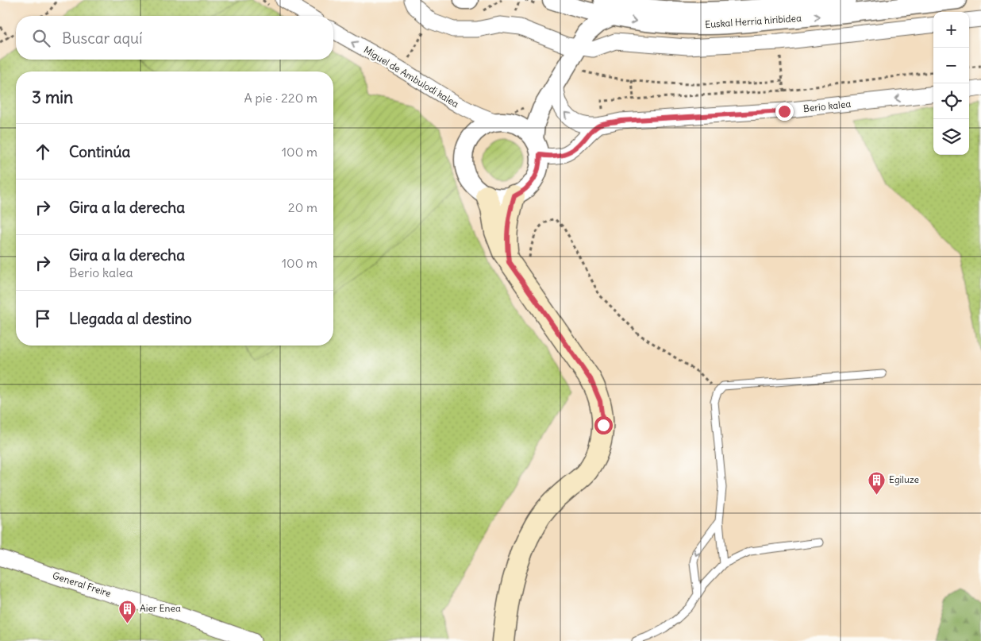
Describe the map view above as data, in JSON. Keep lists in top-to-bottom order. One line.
{"streets":{"street":["Euskal Herria hiribidea","Miguel de Ambulodi kalea","Berio kalea","General Freire"]},"places":{"building":["Egiluze","Aier Enea"]},"page":{"map_buttons":["+","−"],"search":"Buscar aquí","heading":["3 min","A pie · 220 m"],"list":[["Continúa","100 m"],["Gira a la derecha","20 m"],["Gira a la derecha","Berio kalea","100 m"],"Llegada al destino"]}}
